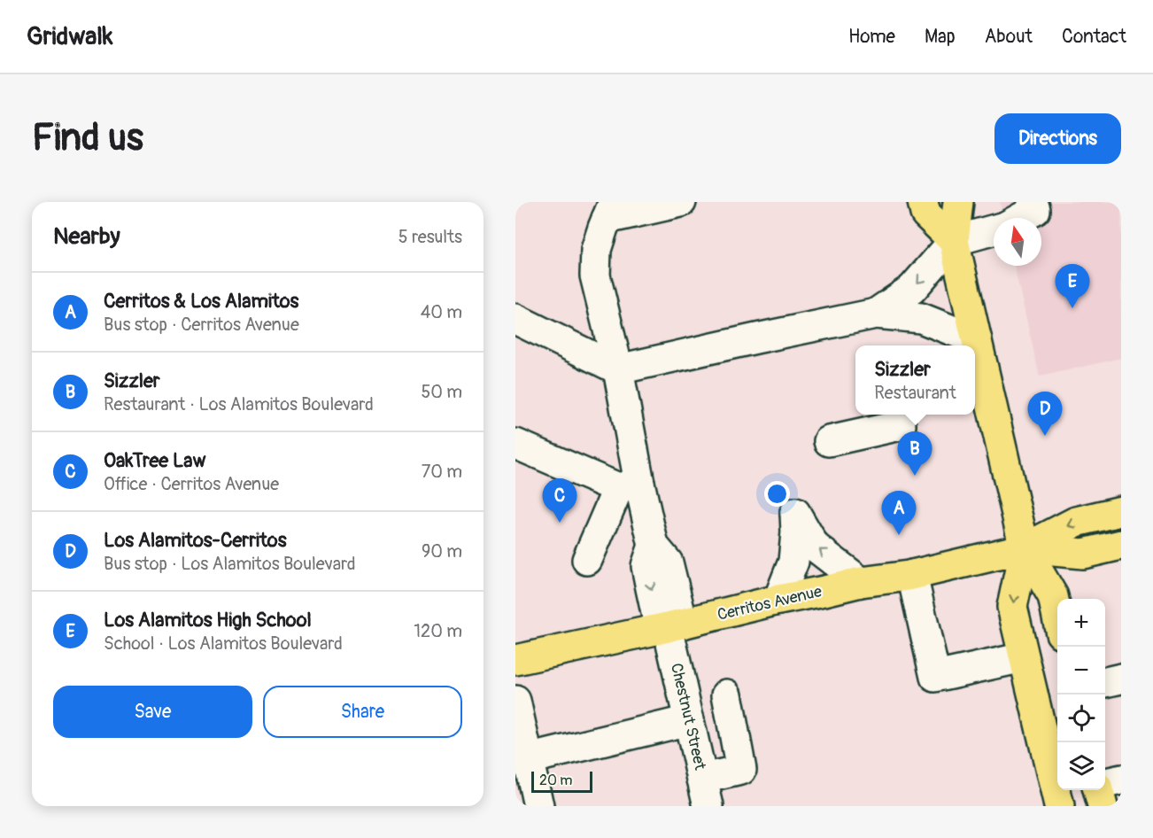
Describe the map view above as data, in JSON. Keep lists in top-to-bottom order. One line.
{"streets":{"main road":["Cerritos Avenue"],"street":["Chestnut Street"]},"crossings":[["Cerritos Avenue","Chestnut Street"]],"scale_bar":"20 m","north":"top","page":{"header":"Gridwalk","nav":["Home","Map","About","Contact"],"buttons":["Directions",["Save","Share"]],"title":"Find us","heading":["Nearby","5 results"],"pins":["E","D","B","C","A"],"list":[{"mark":"A","name":"Cerritos & Los Alamitos","note":"Bus stop · Cerritos Avenue","value":"40 m"},{"mark":"B","name":"Sizzler","note":"Restaurant · Los Alamitos Boulevard","value":"50 m"},{"mark":"C","name":"OakTree Law","note":"Office · Cerritos Avenue","value":"70 m"},{"mark":"D","name":"Los Alamitos-Cerritos","note":"Bus stop · Los Alamitos Boulevard","value":"90 m"},{"mark":"E","name":"Los Alamitos High School","note":"School · Los Alamitos Boulevard","value":"120 m"}],"popup":["Sizzler","Restaurant"],"map_buttons":["+","−"],"scale":"20 m"}}
